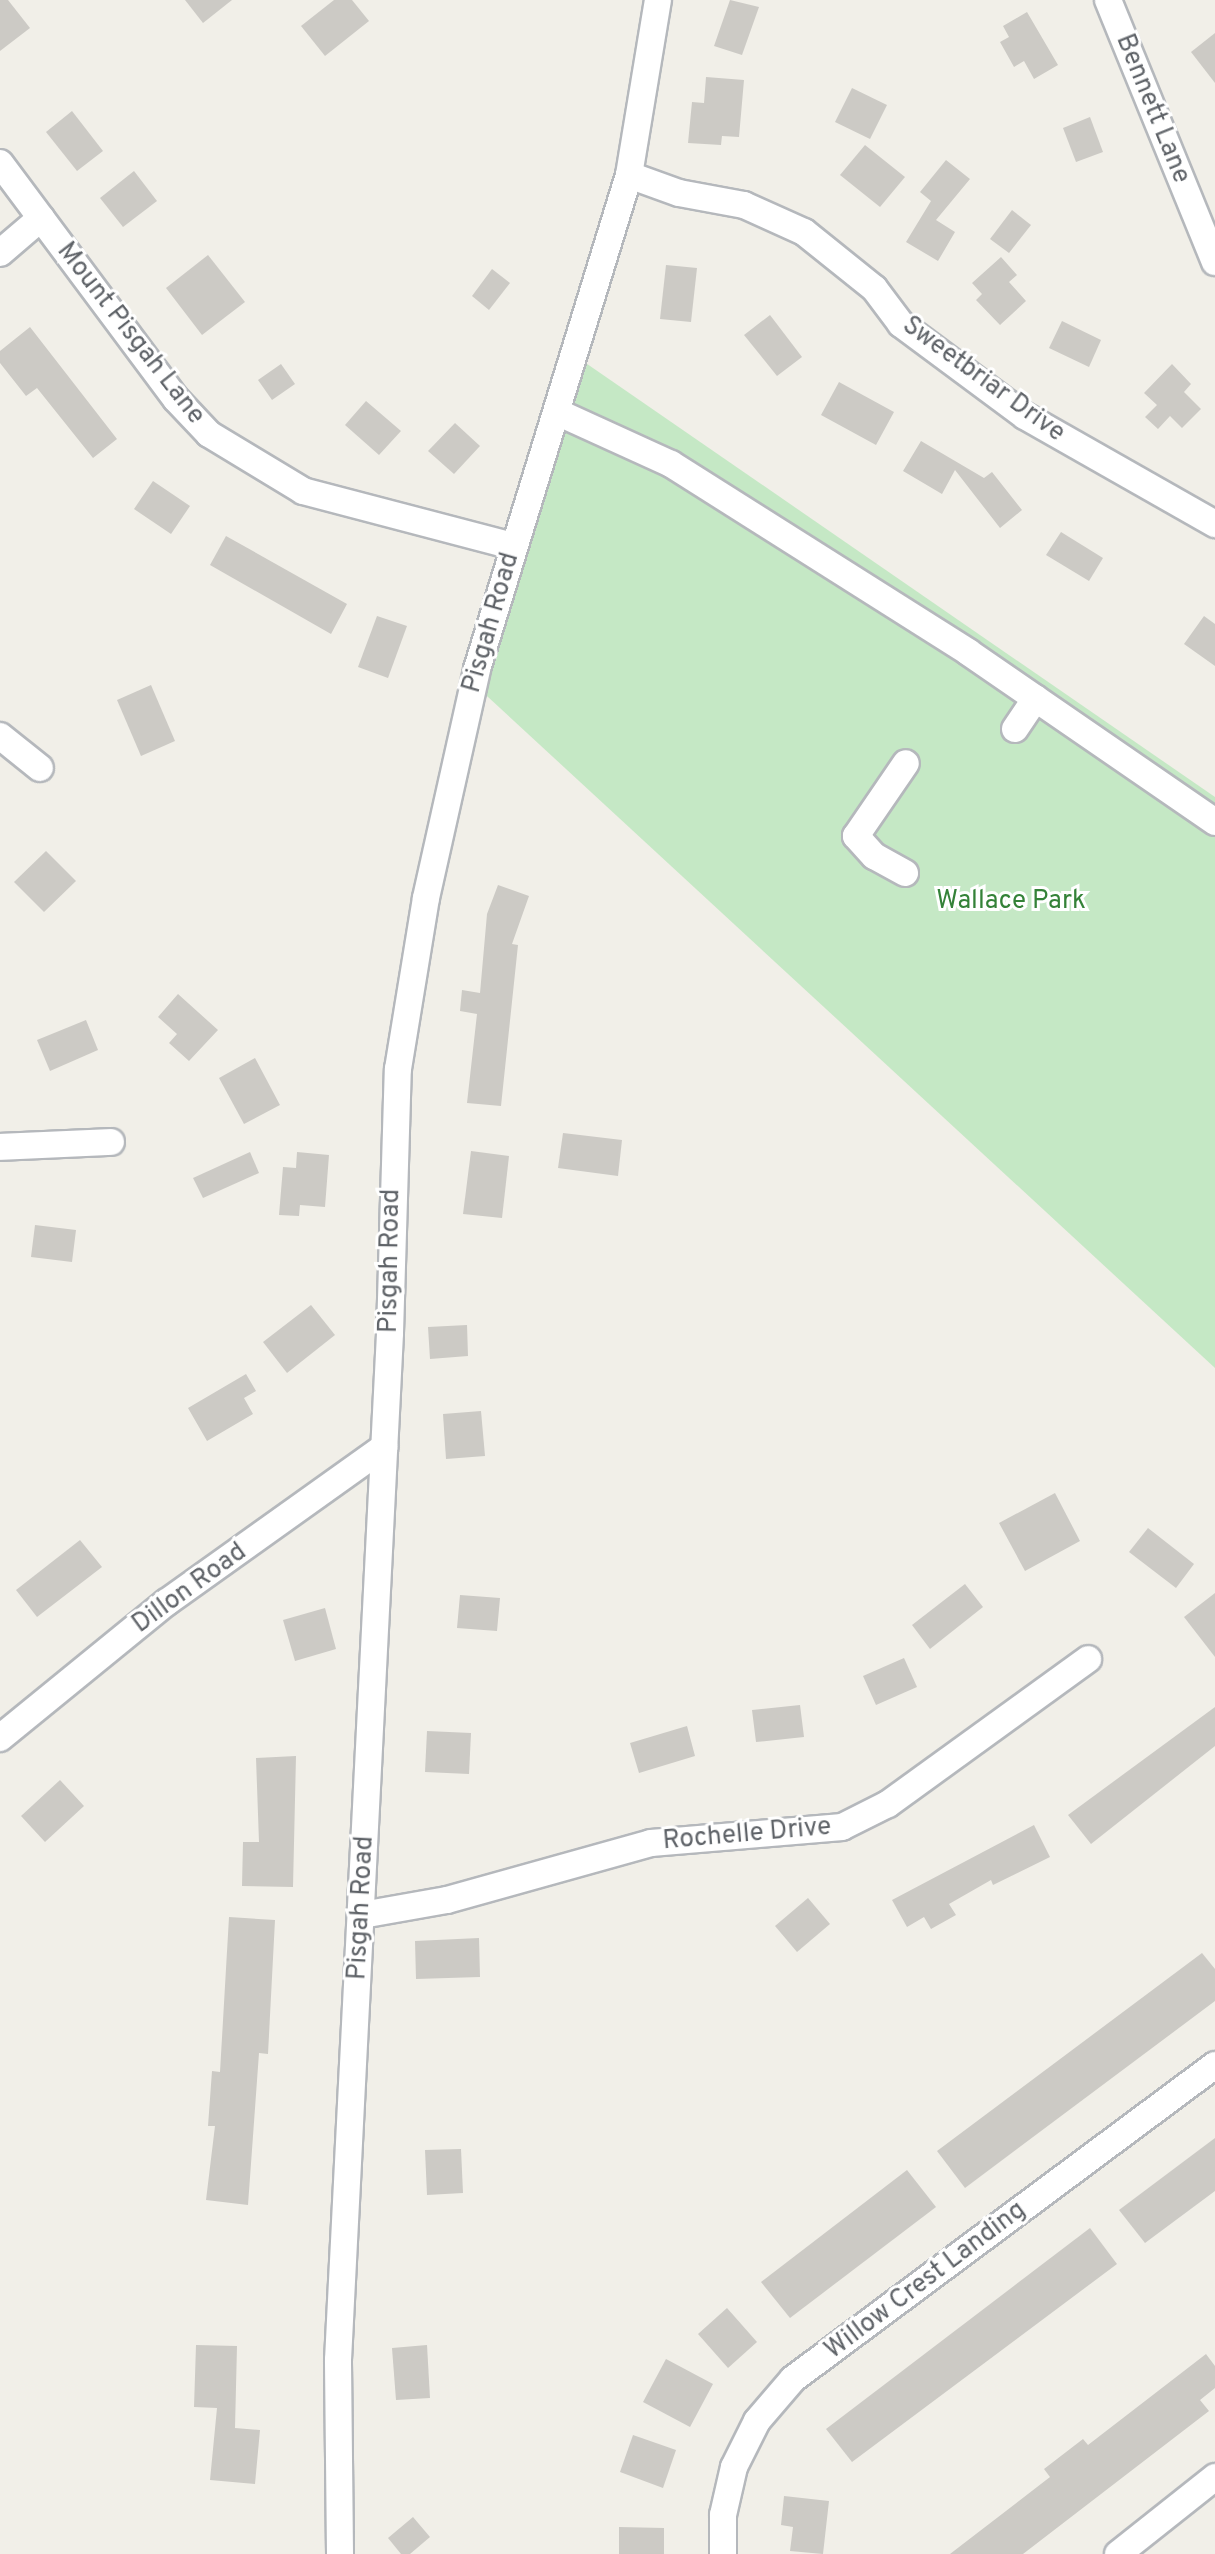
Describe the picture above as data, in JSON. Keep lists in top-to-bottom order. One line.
{"streets":{"street":["Bennett Lane","Mount Pisgah Lane","Sweetbriar Drive","Pisgah Road","Dillon Road","Rochelle Drive","Willow Crest Landing"]},"crossings":[["Mount Pisgah Lane","Pisgah Road"],["Sweetbriar Drive","Pisgah Road"],["Pisgah Road","Dillon Road"],["Pisgah Road","Rochelle Drive"]],"parks":["Wallace Park"]}
